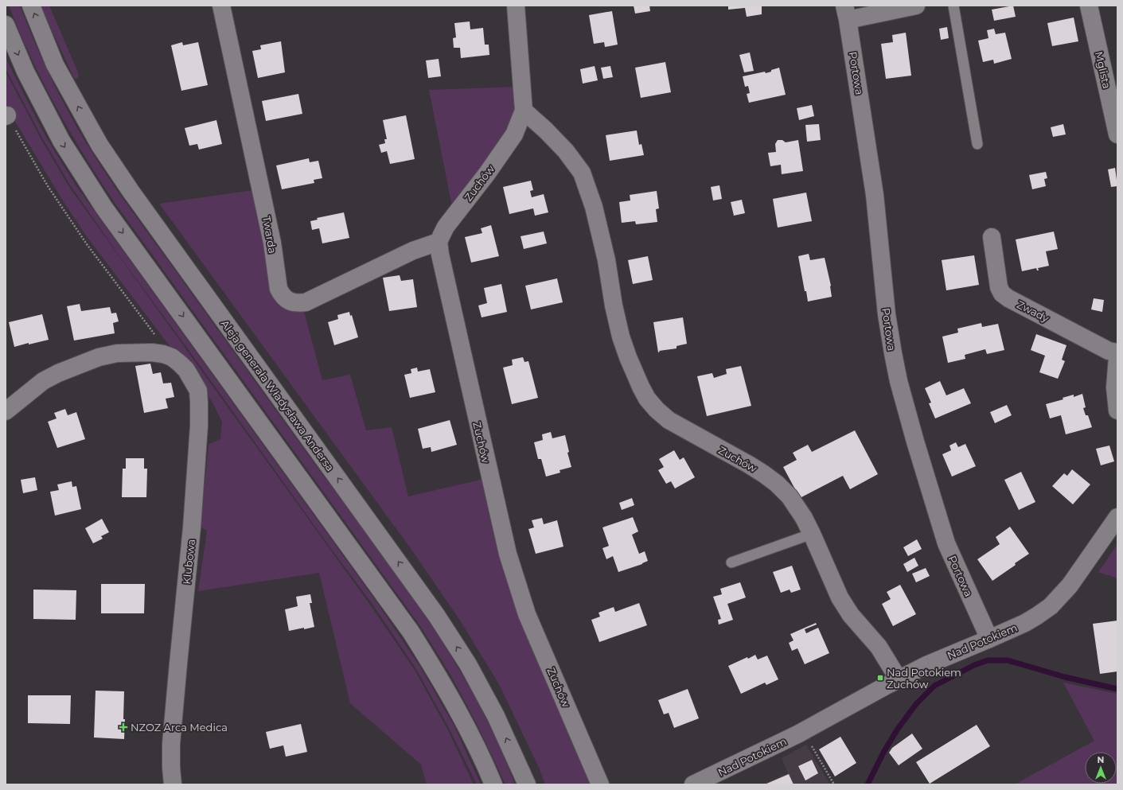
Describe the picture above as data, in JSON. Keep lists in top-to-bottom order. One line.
{"streets":{"street":["Mglista","Portowa","Zuchów","Twarda","Zwady","Aleja generała Władysława Andersa","Klubowa","Nad Potokiem"]},"crossings":[["Portowa","Nad Potokiem"],["Zuchów","Twarda"],["Zuchów","Nad Potokiem"]],"places":{"transit":["Nad Potokiem Zuchów"],"health":["NZOZ Arca Medica"]},"north":"top"}
